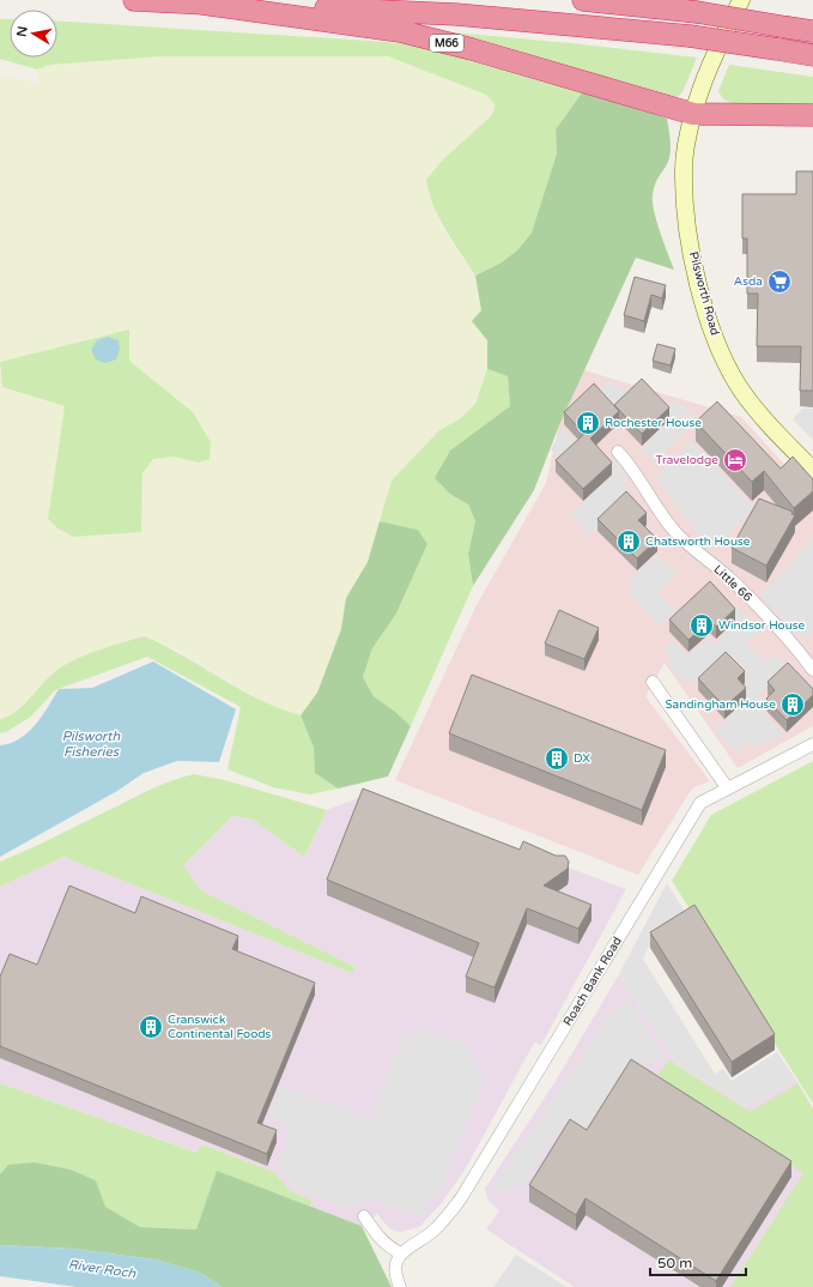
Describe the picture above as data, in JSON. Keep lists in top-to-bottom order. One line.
{"streets":{"highway":["M66"],"street":["Pilsworth Road","Little 66","Roach Bank Road"]},"crossings":[["M66","Pilsworth Road"]],"water":["Pilsworth Fisheries","River Roch"],"places":{"supermarket":["Asda"],"building":["Rochester House","Chatsworth House","Windsor House","Sandingham House","DX","Cranswick Continental Foods"],"hotel":["Travelodge"]},"scale_bar":"50 m","north":"left"}
